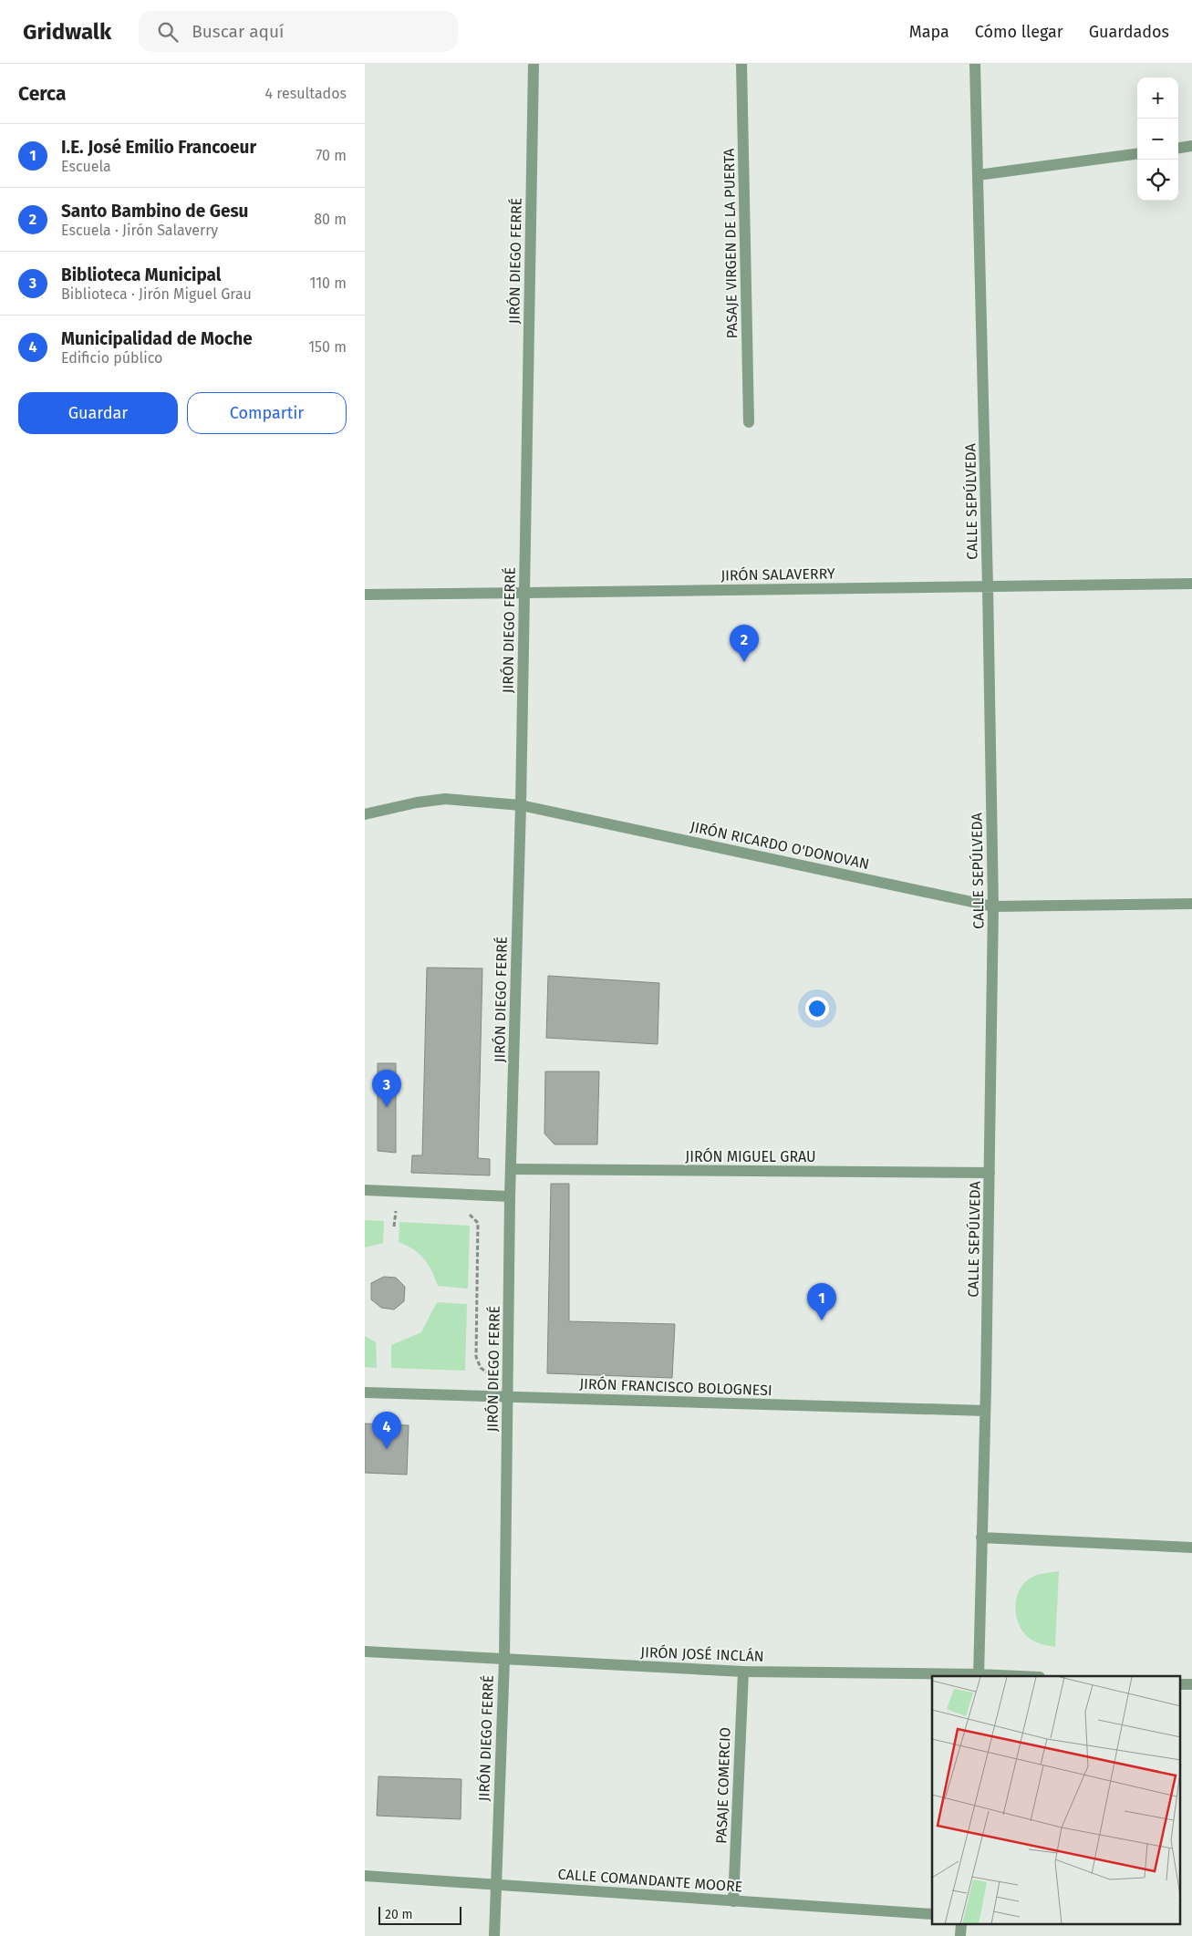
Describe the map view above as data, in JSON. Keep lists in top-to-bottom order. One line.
{"streets":{"street":["PASAJE VIRGEN DE LA PUERTA","JIRÓN DIEGO FERRÉ","CALLE SEPÚLVEDA","JIRÓN SALAVERRY","JIRÓN RICARDO O'DONOVAN","JIRÓN MIGUEL GRAU","JIRÓN FRANCISCO BOLOGNESI","JIRÓN JOSÉ INCLÁN","PASAJE COMERCIO","CALLE COMANDANTE MOORE"]},"crossings":[["JIRÓN DIEGO FERRÉ","JIRÓN SALAVERRY"],["JIRÓN DIEGO FERRÉ","JIRÓN RICARDO O'DONOVAN"],["JIRÓN DIEGO FERRÉ","JIRÓN MIGUEL GRAU"],["JIRÓN DIEGO FERRÉ","JIRÓN FRANCISCO BOLOGNESI"],["JIRÓN DIEGO FERRÉ","JIRÓN JOSÉ INCLÁN"],["JIRÓN DIEGO FERRÉ","CALLE COMANDANTE MOORE"],["CALLE SEPÚLVEDA","JIRÓN SALAVERRY"],["CALLE SEPÚLVEDA","JIRÓN RICARDO O'DONOVAN"],["CALLE SEPÚLVEDA","JIRÓN MIGUEL GRAU"],["CALLE SEPÚLVEDA","JIRÓN FRANCISCO BOLOGNESI"],["CALLE SEPÚLVEDA","JIRÓN JOSÉ INCLÁN"],["JIRÓN JOSÉ INCLÁN","PASAJE COMERCIO"],["PASAJE COMERCIO","CALLE COMANDANTE MOORE"]],"scale_bar":"20 m","page":{"header":"Gridwalk","search":"Buscar aquí","nav":["Mapa","Cómo llegar","Guardados"],"heading":["Cerca","4 resultados"],"map_buttons":["+","−"],"list":[{"mark":"1","name":"I.E. José Emilio Francoeur","note":"Escuela","value":"70 m"},{"mark":"2","name":"Santo Bambino de Gesu","note":"Escuela · Jirón Salaverry","value":"80 m"},{"mark":"3","name":"Biblioteca Municipal","note":"Biblioteca · Jirón Miguel Grau","value":"110 m"},{"mark":"4","name":"Municipalidad de Moche","note":"Edificio público","value":"150 m"}],"buttons":["Guardar","Compartir"],"pins":["2","3","1","4"],"scale":"20 m"}}
